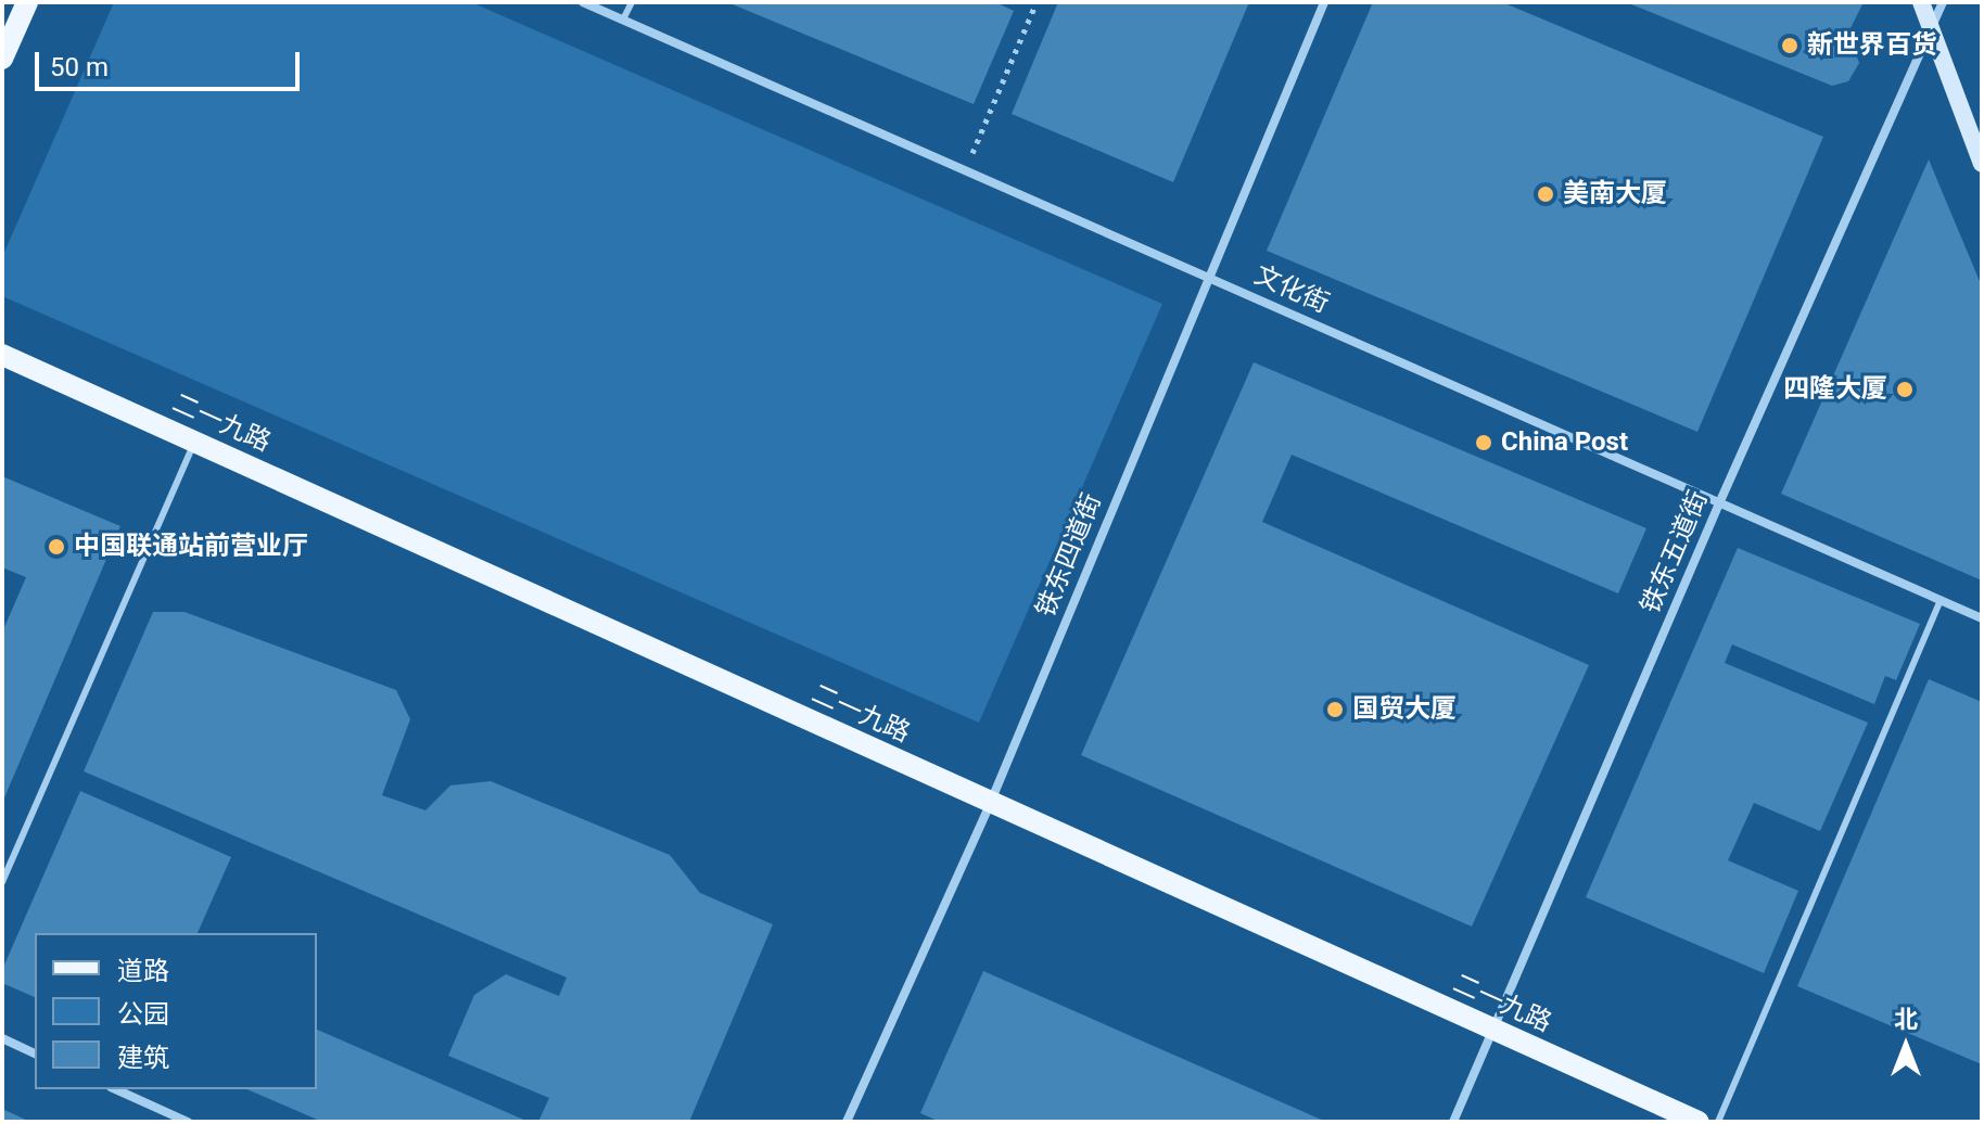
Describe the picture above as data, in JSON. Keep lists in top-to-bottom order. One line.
{"streets":{"main road":["二一九路"],"street":["文化街","铁东五道街","铁东四道街"]},"crossings":[["文化街","铁东五道街"],["文化街","铁东四道街"],["二一九路","铁东五道街"],["二一九路","铁东四道街"]],"places":["新世界百货","美南大厦","四隆大厦","China Post","中国联通站前营业厅","国贸大厦"],"legend":["道路","公园","建筑"],"scale_bar":"50 m","north":"top"}
